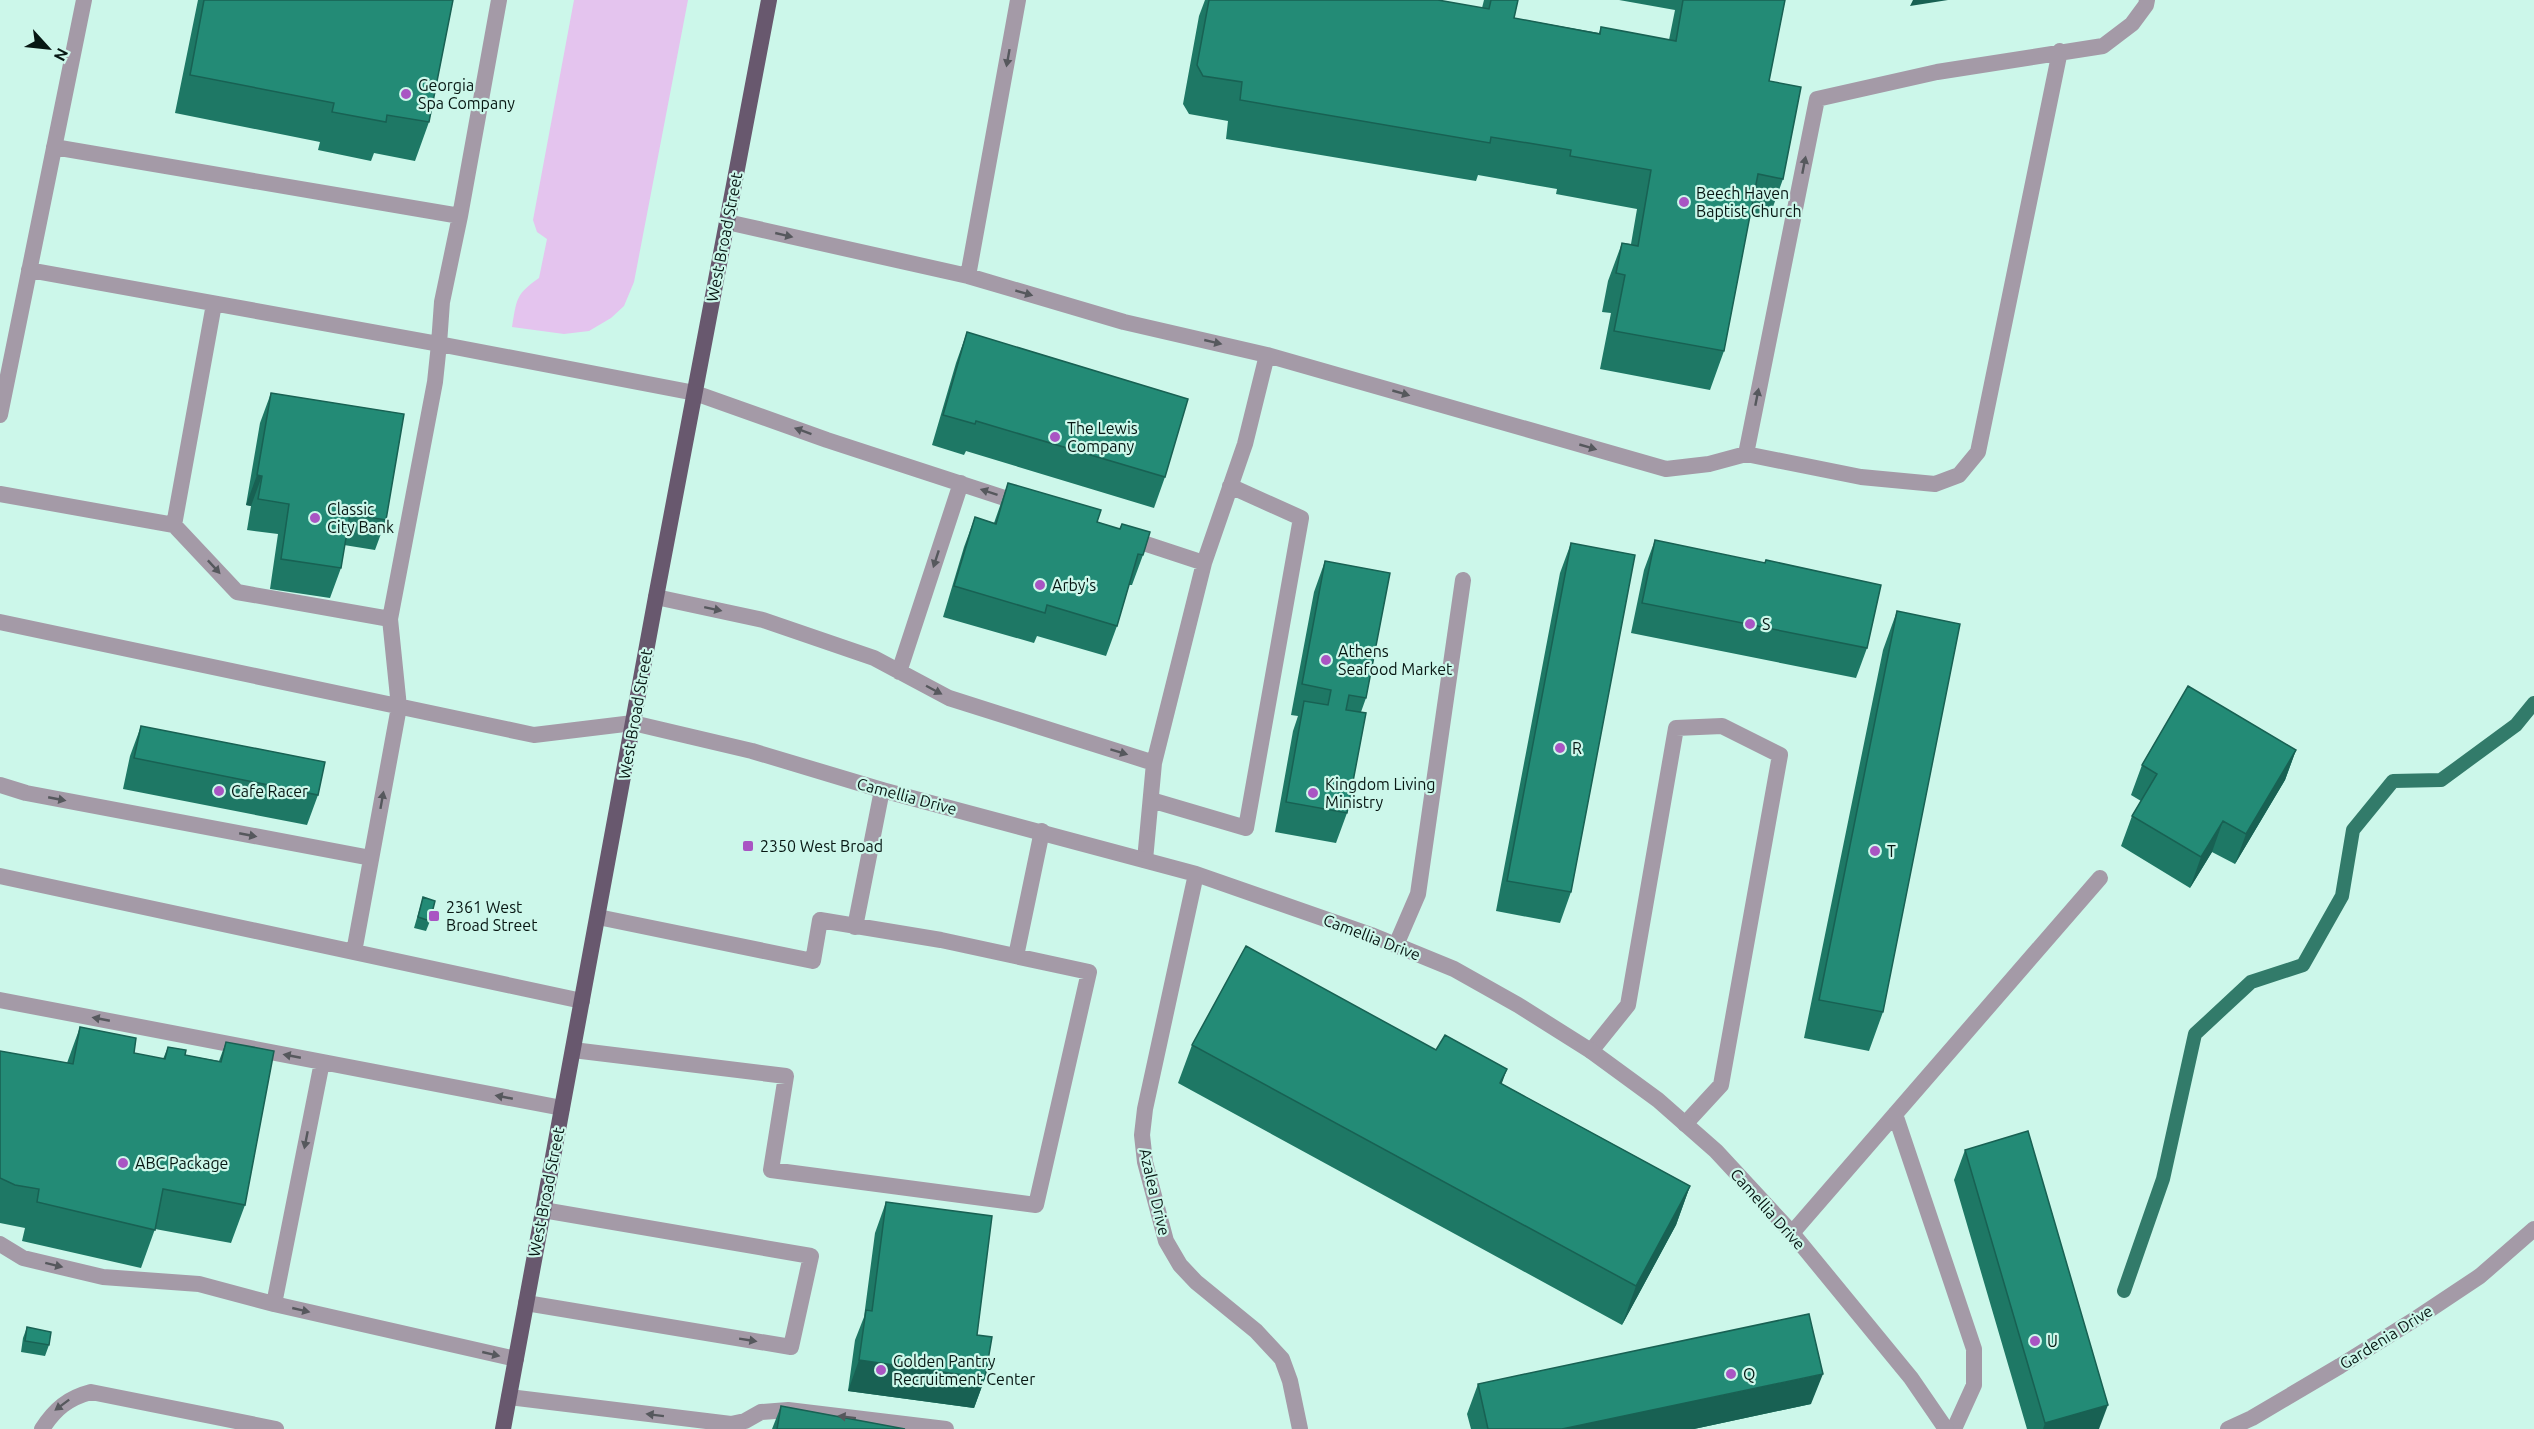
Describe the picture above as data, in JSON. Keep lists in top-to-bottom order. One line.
{"streets":{"main road":["West Broad Street"],"street":["Camellia Drive","Azalea Drive","Gardenia Drive"]},"crossings":[["West Broad Street","Camellia Drive"],["Camellia Drive","Azalea Drive"]],"places":{"other":["Georgia Spa Company","Beech Haven Baptist Church","The Lewis Company","Classic City Bank","Arby's","S","Athens Seafood Market","R","Cafe Racer","Kingdom Living Ministry","T","ABC Package","U","Golden Pantry Recruitment Center","Q"],"transit":["2350 West Broad","2361 West Broad Street"]},"north":"bottom right"}
